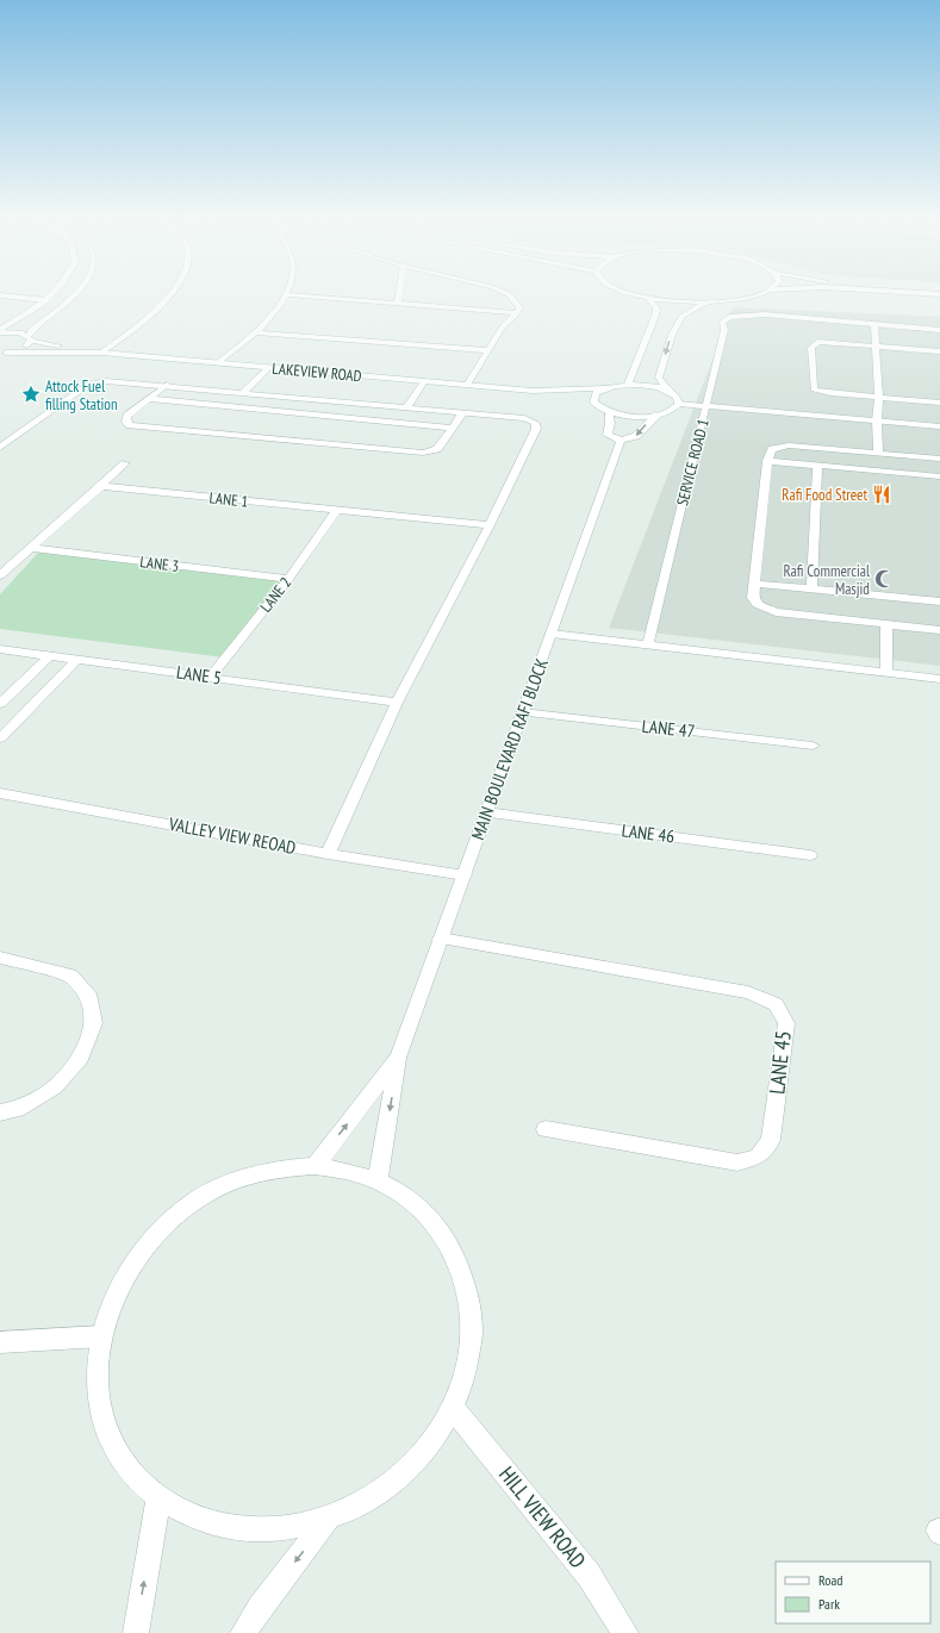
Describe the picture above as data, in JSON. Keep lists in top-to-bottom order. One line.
{"streets":{"street":["LAKEVIEW ROAD","SERVICE ROAD 1","LANE 1","LANE 3","LANE 2","LANE 5","LANE 47","MAIN BOULEVARD RAFI BLOCK","LANE 46","VALLEY VIEW REOAD","LANE 45","HILL VIEW ROAD"]},"crossings":[["LANE 1","LANE 2"],["LANE 3","LANE 2"],["LANE 2","LANE 5"],["LANE 47","MAIN BOULEVARD RAFI BLOCK"],["MAIN BOULEVARD RAFI BLOCK","LANE 46"],["MAIN BOULEVARD RAFI BLOCK","VALLEY VIEW REOAD"],["MAIN BOULEVARD RAFI BLOCK","LANE 45"]],"places":{"place":["Attock Fuel filling Station"],"restaurant":["Rafi Food Street"],"mosque":["Rafi Commercial Masjid"]},"legend":["Road","Park"]}
